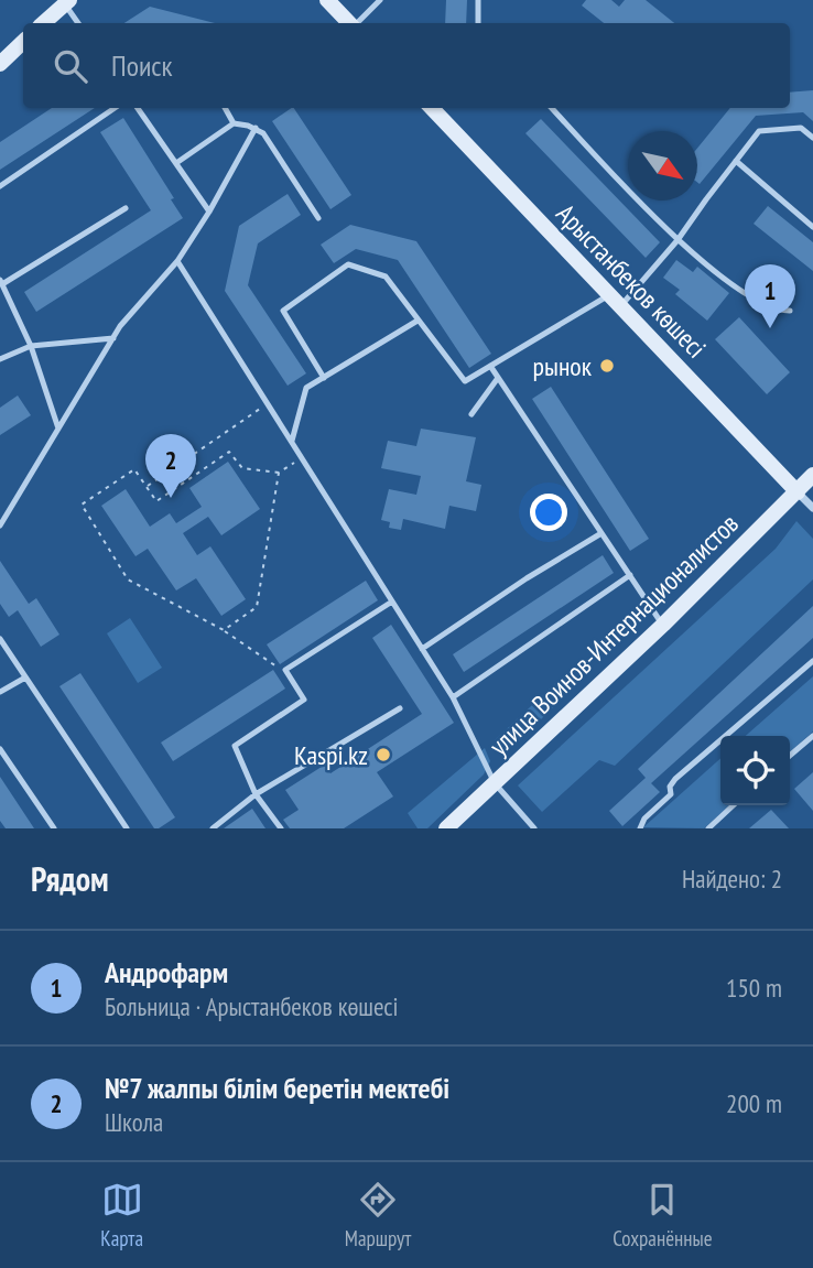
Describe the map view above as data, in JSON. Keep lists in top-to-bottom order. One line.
{"streets":{"street":["Арыстанбеков көшесі","улица Воинов-Интернационалистов"]},"crossings":[["Арыстанбеков көшесі","улица Воинов-Интернационалистов"]],"places":["рынок","Kaspi.kz"],"north":"bottom right","page":{"search":"Поиск","pins":["1","2"],"heading":["Рядом","Найдено: 2"],"list":[{"mark":"1","name":"Андрофарм","note":"Больница · Арыстанбеков көшесі","value":"150 m"},{"mark":"2","name":"№7 жалпы білім беретін мектебі","note":"Школа","value":"200 m"}],"nav":["Карта","Маршрут","Сохранённые"]}}
